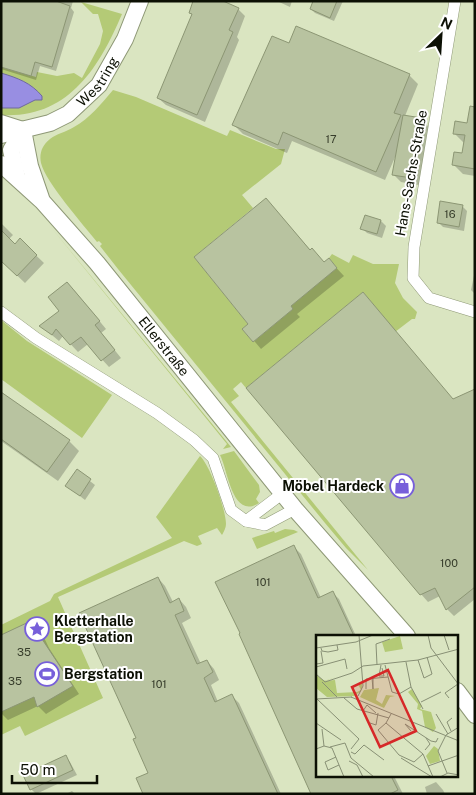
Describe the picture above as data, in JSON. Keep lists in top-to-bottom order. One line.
{"streets":{"main road":["Westring","Ellerstraße"],"street":["Hans-Sachs-Straße"]},"crossings":[["Westring","Ellerstraße"]],"places":{"shop":["Möbel Hardeck"],"place":["Kletterhalle Bergstation"],"sports":["Bergstation"]},"house_numbers":["17","16","100","101","35","35","101"],"scale_bar":"50 m","north":"top right"}
